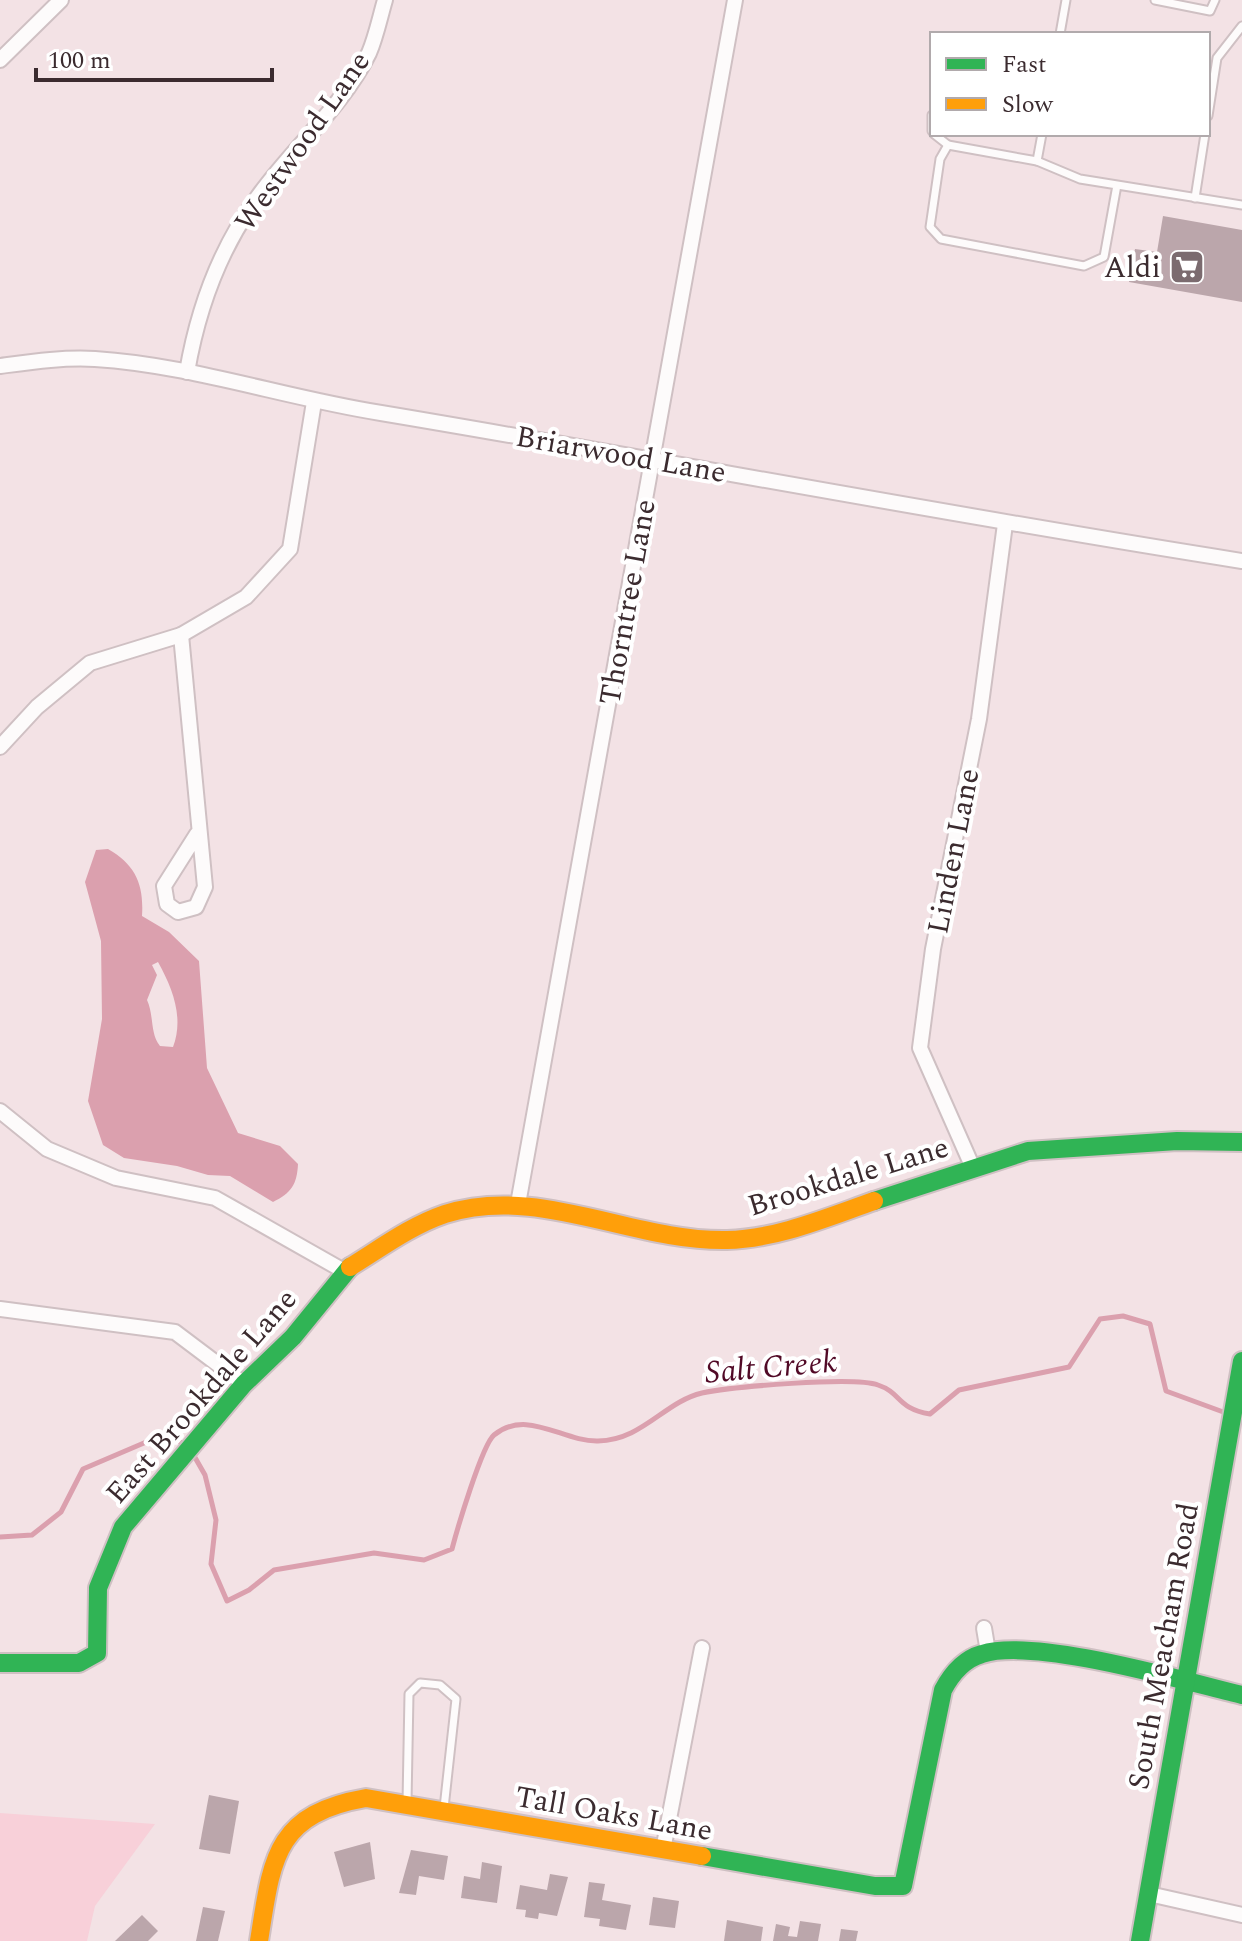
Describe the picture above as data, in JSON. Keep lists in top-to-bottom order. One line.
{"streets":{"street":["Westwood Lane","Briarwood Lane","Thorntree Lane","Linden Lane","Brookdale Lane","East Brookdale Lane","South Meacham Road","Tall Oaks Lane"]},"crossings":[["Westwood Lane","Briarwood Lane"],["Briarwood Lane","Thorntree Lane"],["Briarwood Lane","Linden Lane"],["Thorntree Lane","Brookdale Lane"],["Linden Lane","Brookdale Lane"],["Brookdale Lane","East Brookdale Lane"]],"water":["Salt Creek"],"places":{"supermarket":["Aldi"]},"legend":["Fast","Slow"],"scale_bar":"100 m"}
